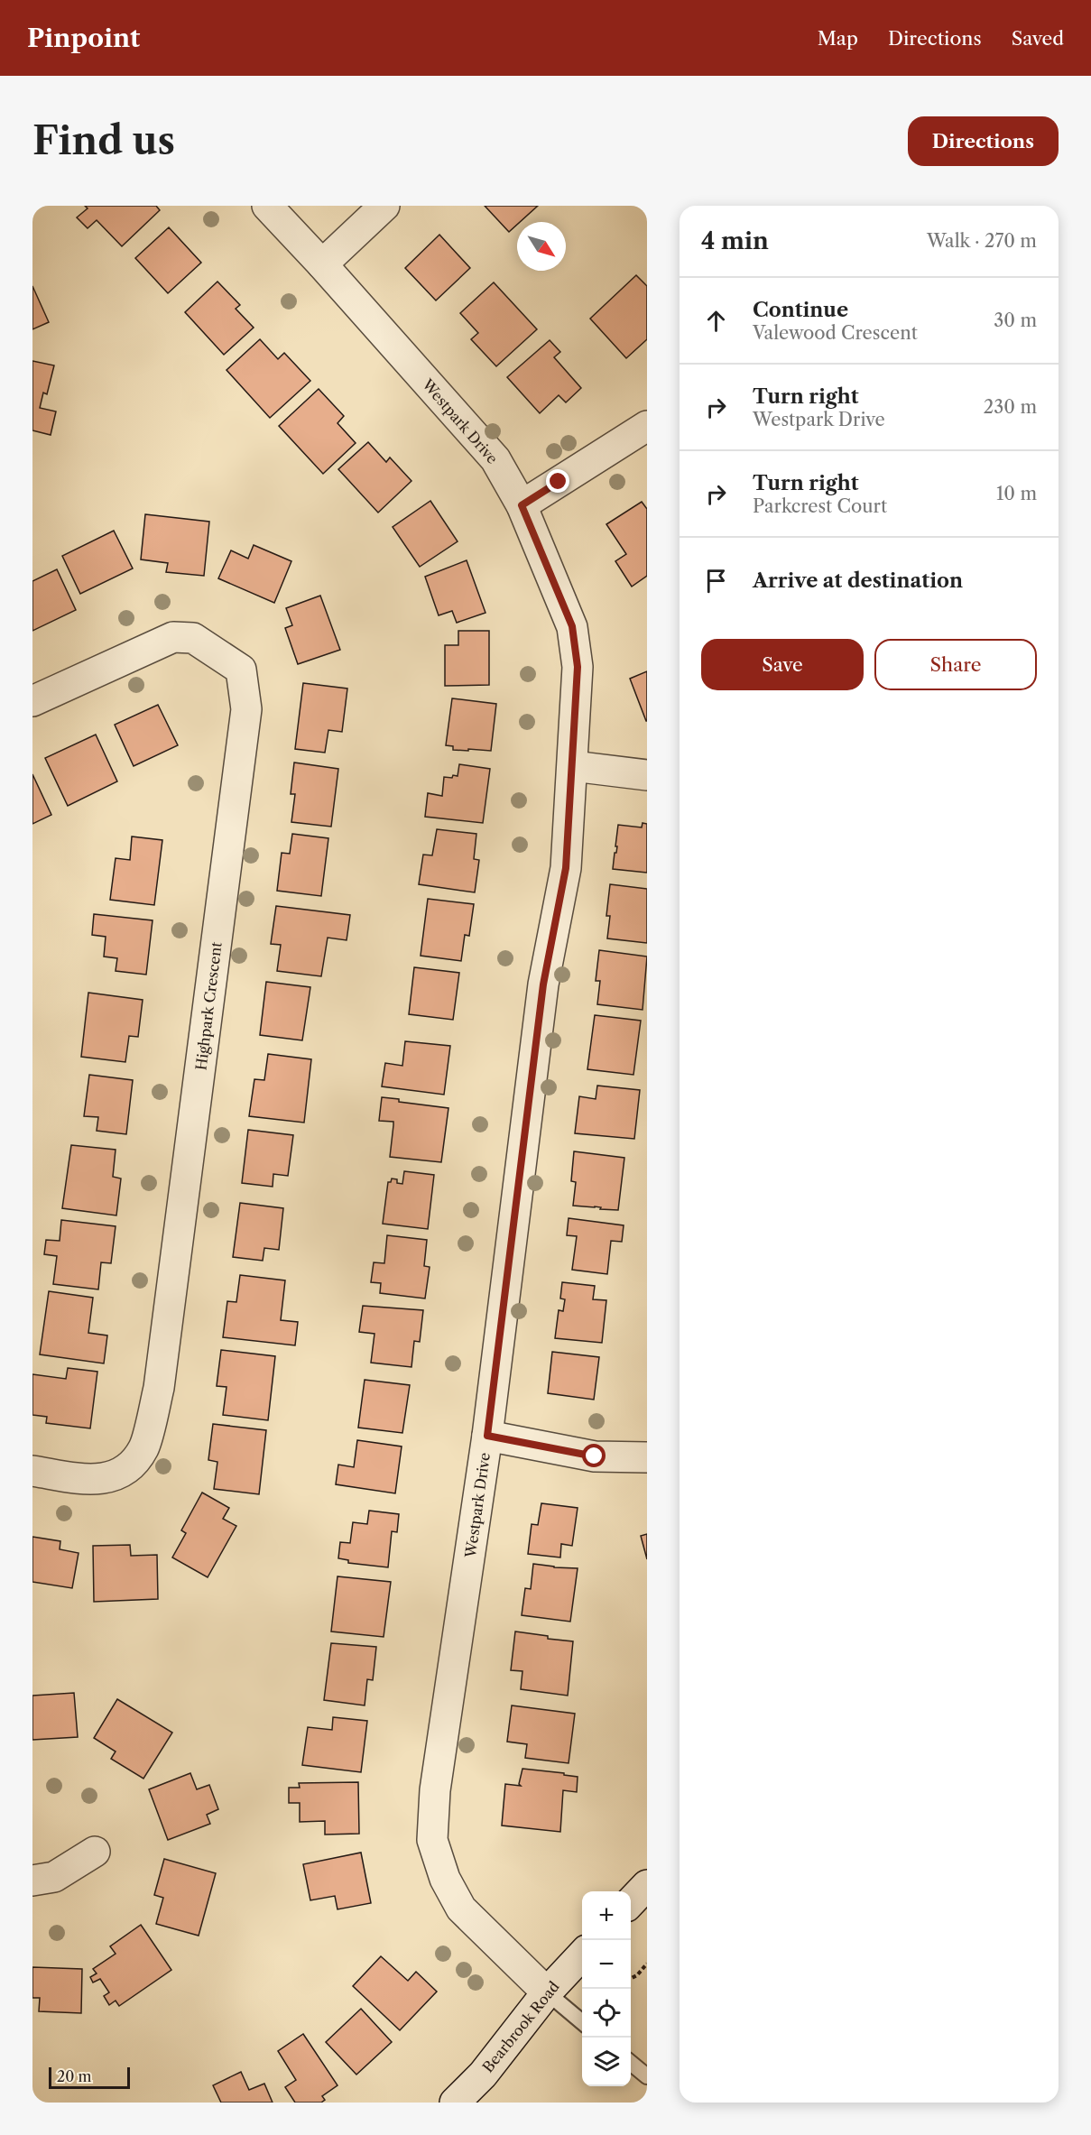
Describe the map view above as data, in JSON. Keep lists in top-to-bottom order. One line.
{"streets":{"street":["Westpark Drive","Highpark Crescent","Bearbrook Road"]},"crossings":[["Westpark Drive","Bearbrook Road"]],"scale_bar":"20 m","north":"bottom right","page":{"header":"Pinpoint","nav":["Map","Directions","Saved"],"buttons":["Directions",["Save","Share"]],"title":"Find us","heading":["4 min","Walk · 270 m"],"list":[["Continue","Valewood Crescent","30 m"],["Turn right","Westpark Drive","230 m"],["Turn right","Parkcrest Court","10 m"],"Arrive at destination"],"map_buttons":["+","−"],"scale":"20 m"}}
